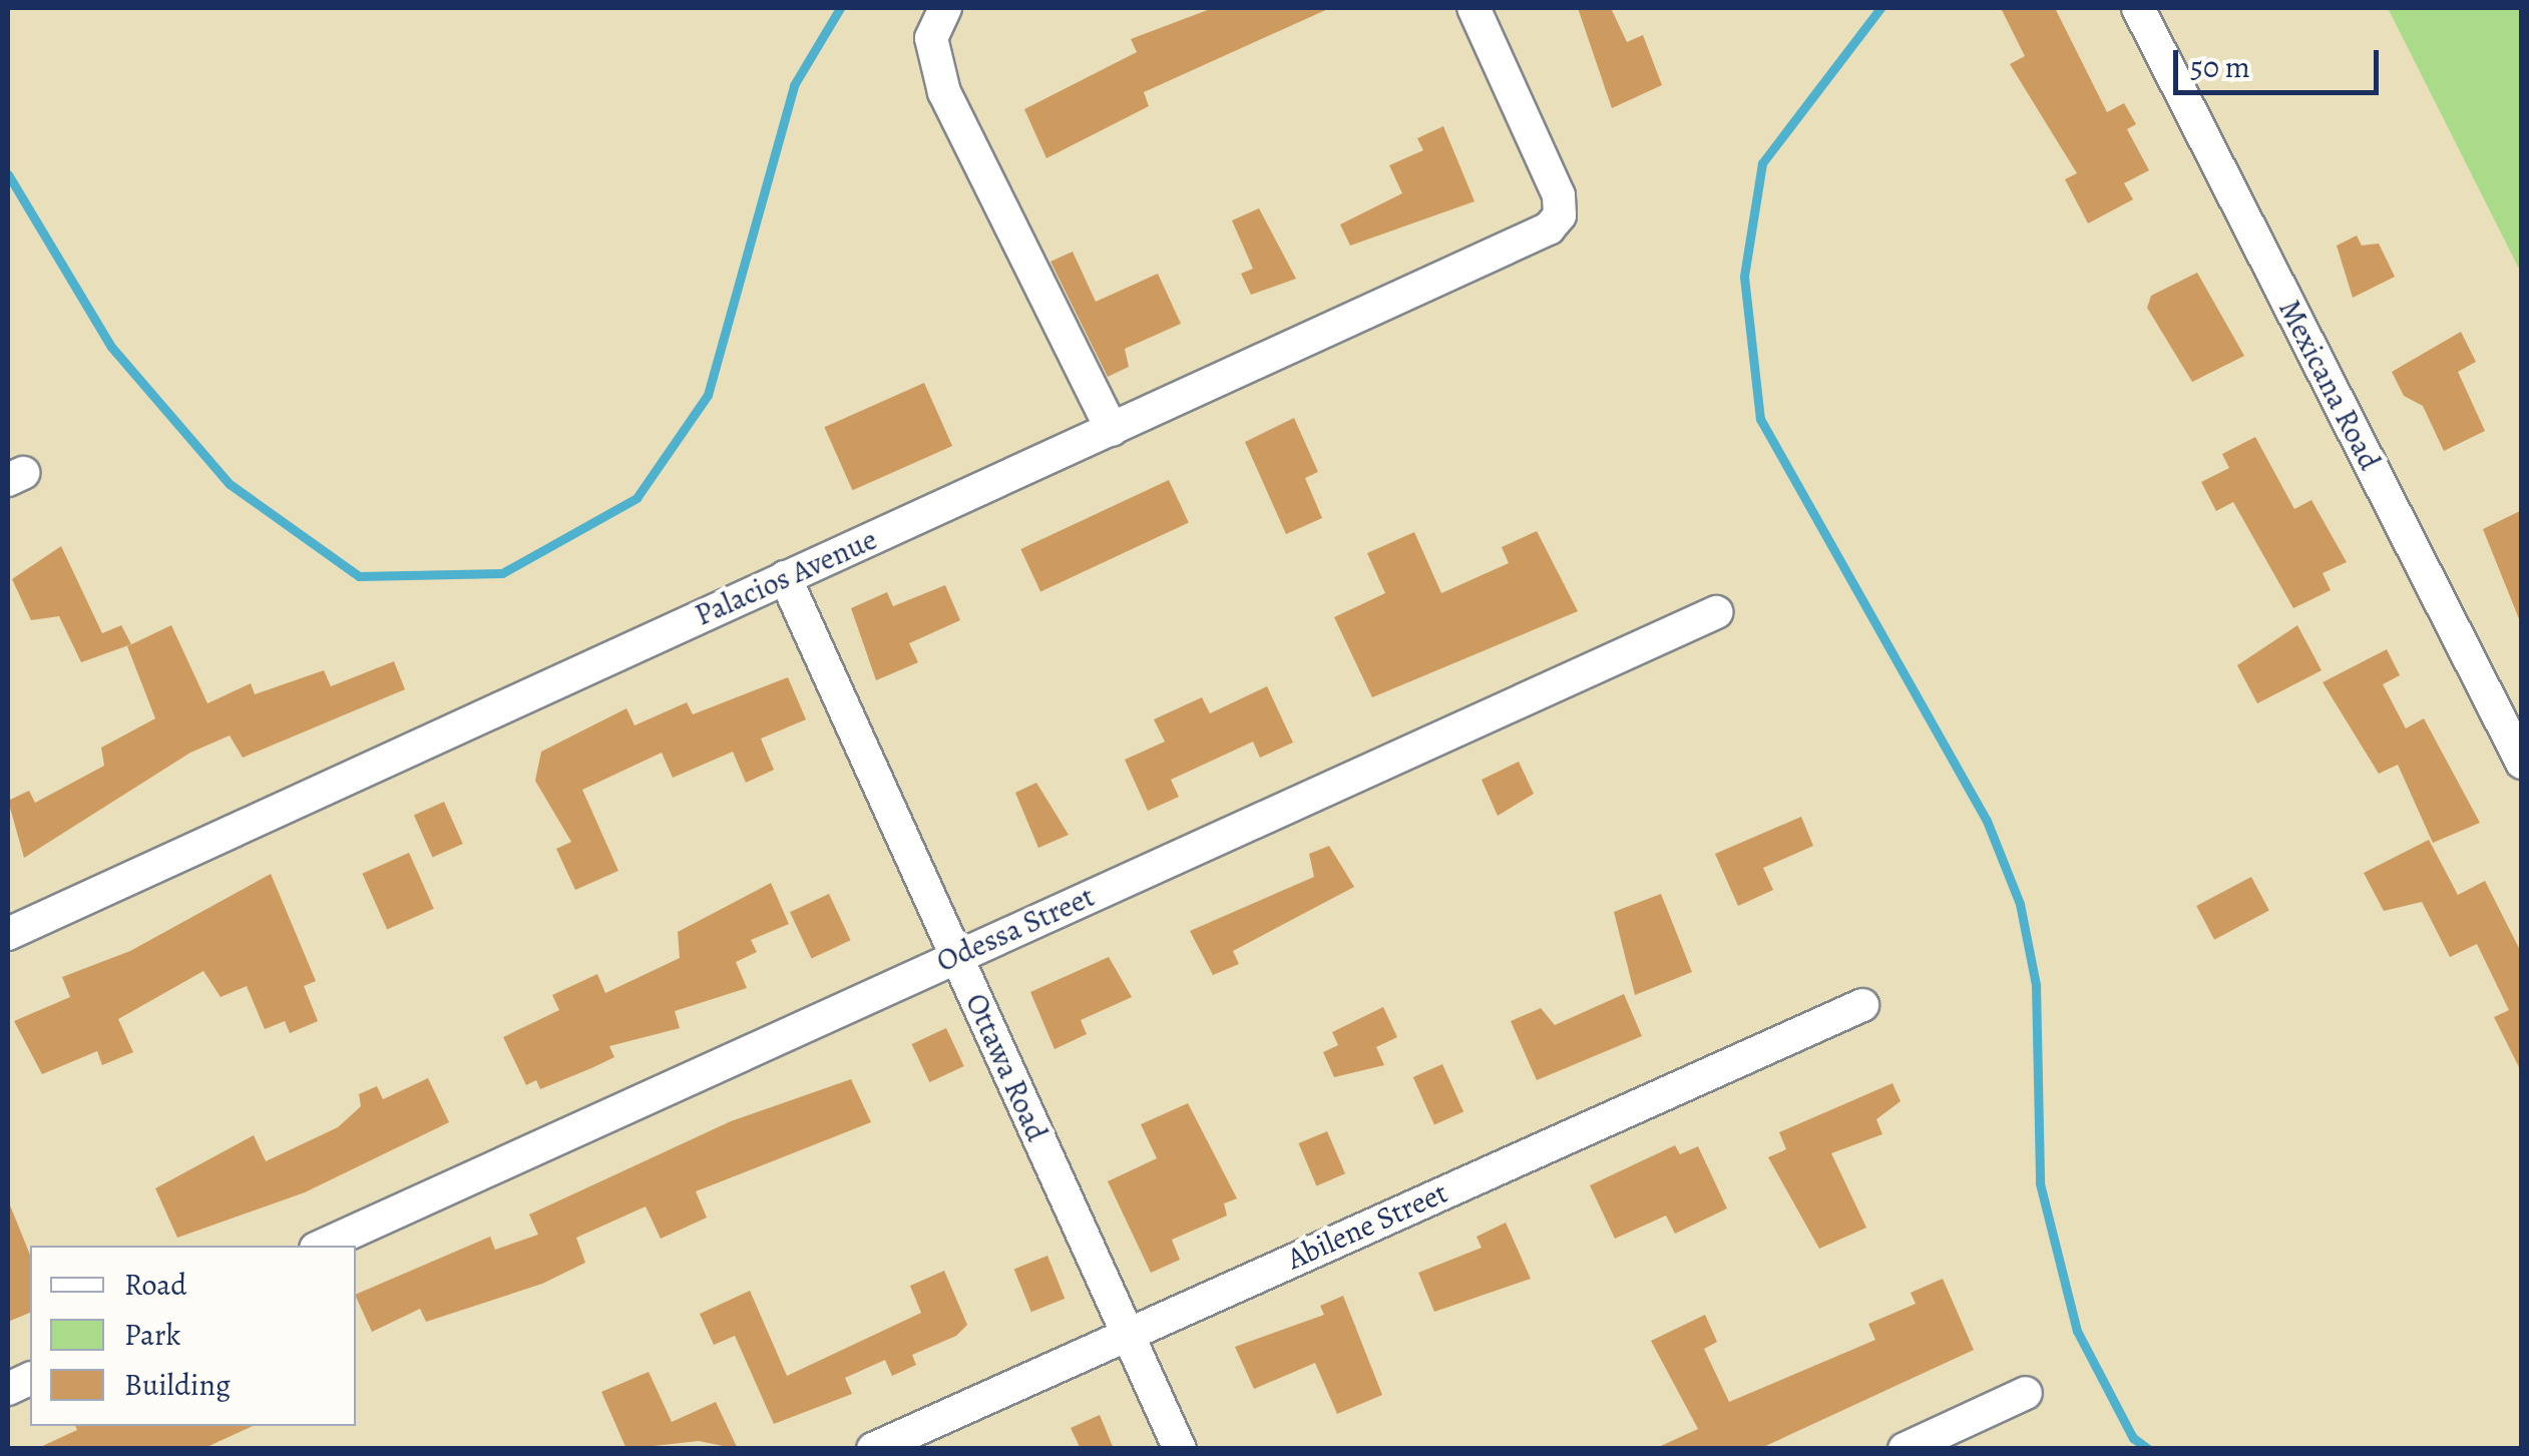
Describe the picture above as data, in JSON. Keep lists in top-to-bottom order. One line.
{"streets":{"street":["Mexicana Road","Palacios Avenue","Odessa Street","Ottawa Road","Abilene Street"]},"crossings":[["Palacios Avenue","Ottawa Road"],["Odessa Street","Ottawa Road"],["Ottawa Road","Abilene Street"]],"legend":["Road","Park","Building"],"scale_bar":"50 m"}
